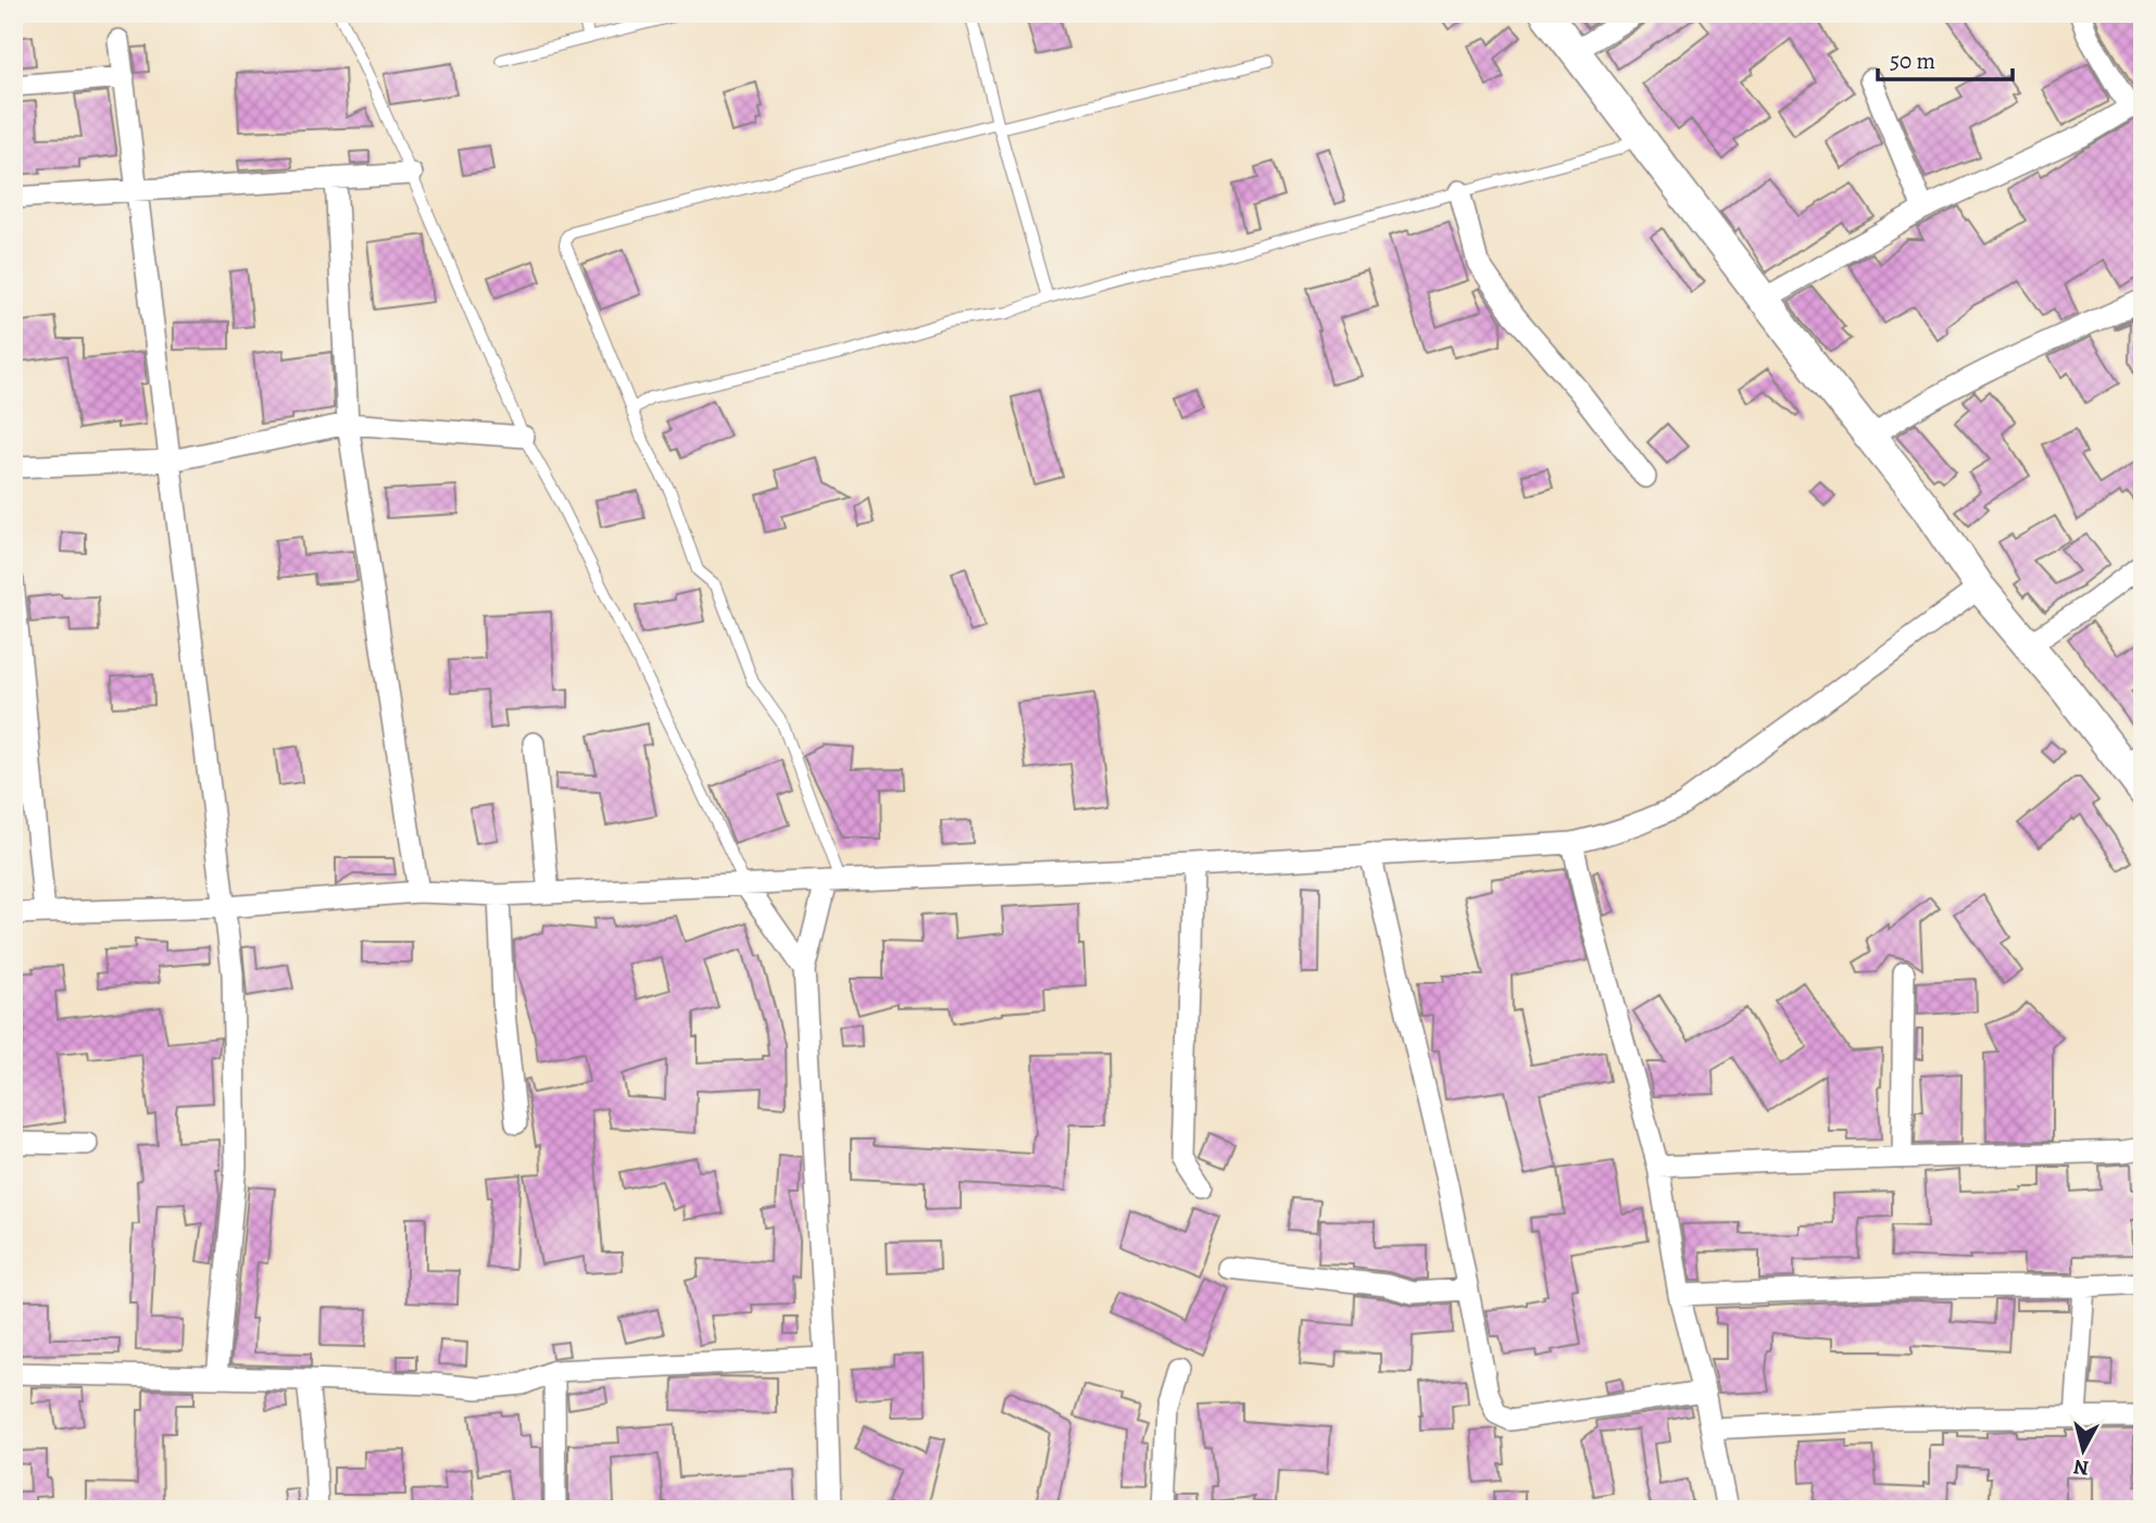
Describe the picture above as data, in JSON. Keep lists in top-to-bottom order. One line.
{"scale_bar":"50 m","north":"bottom"}
